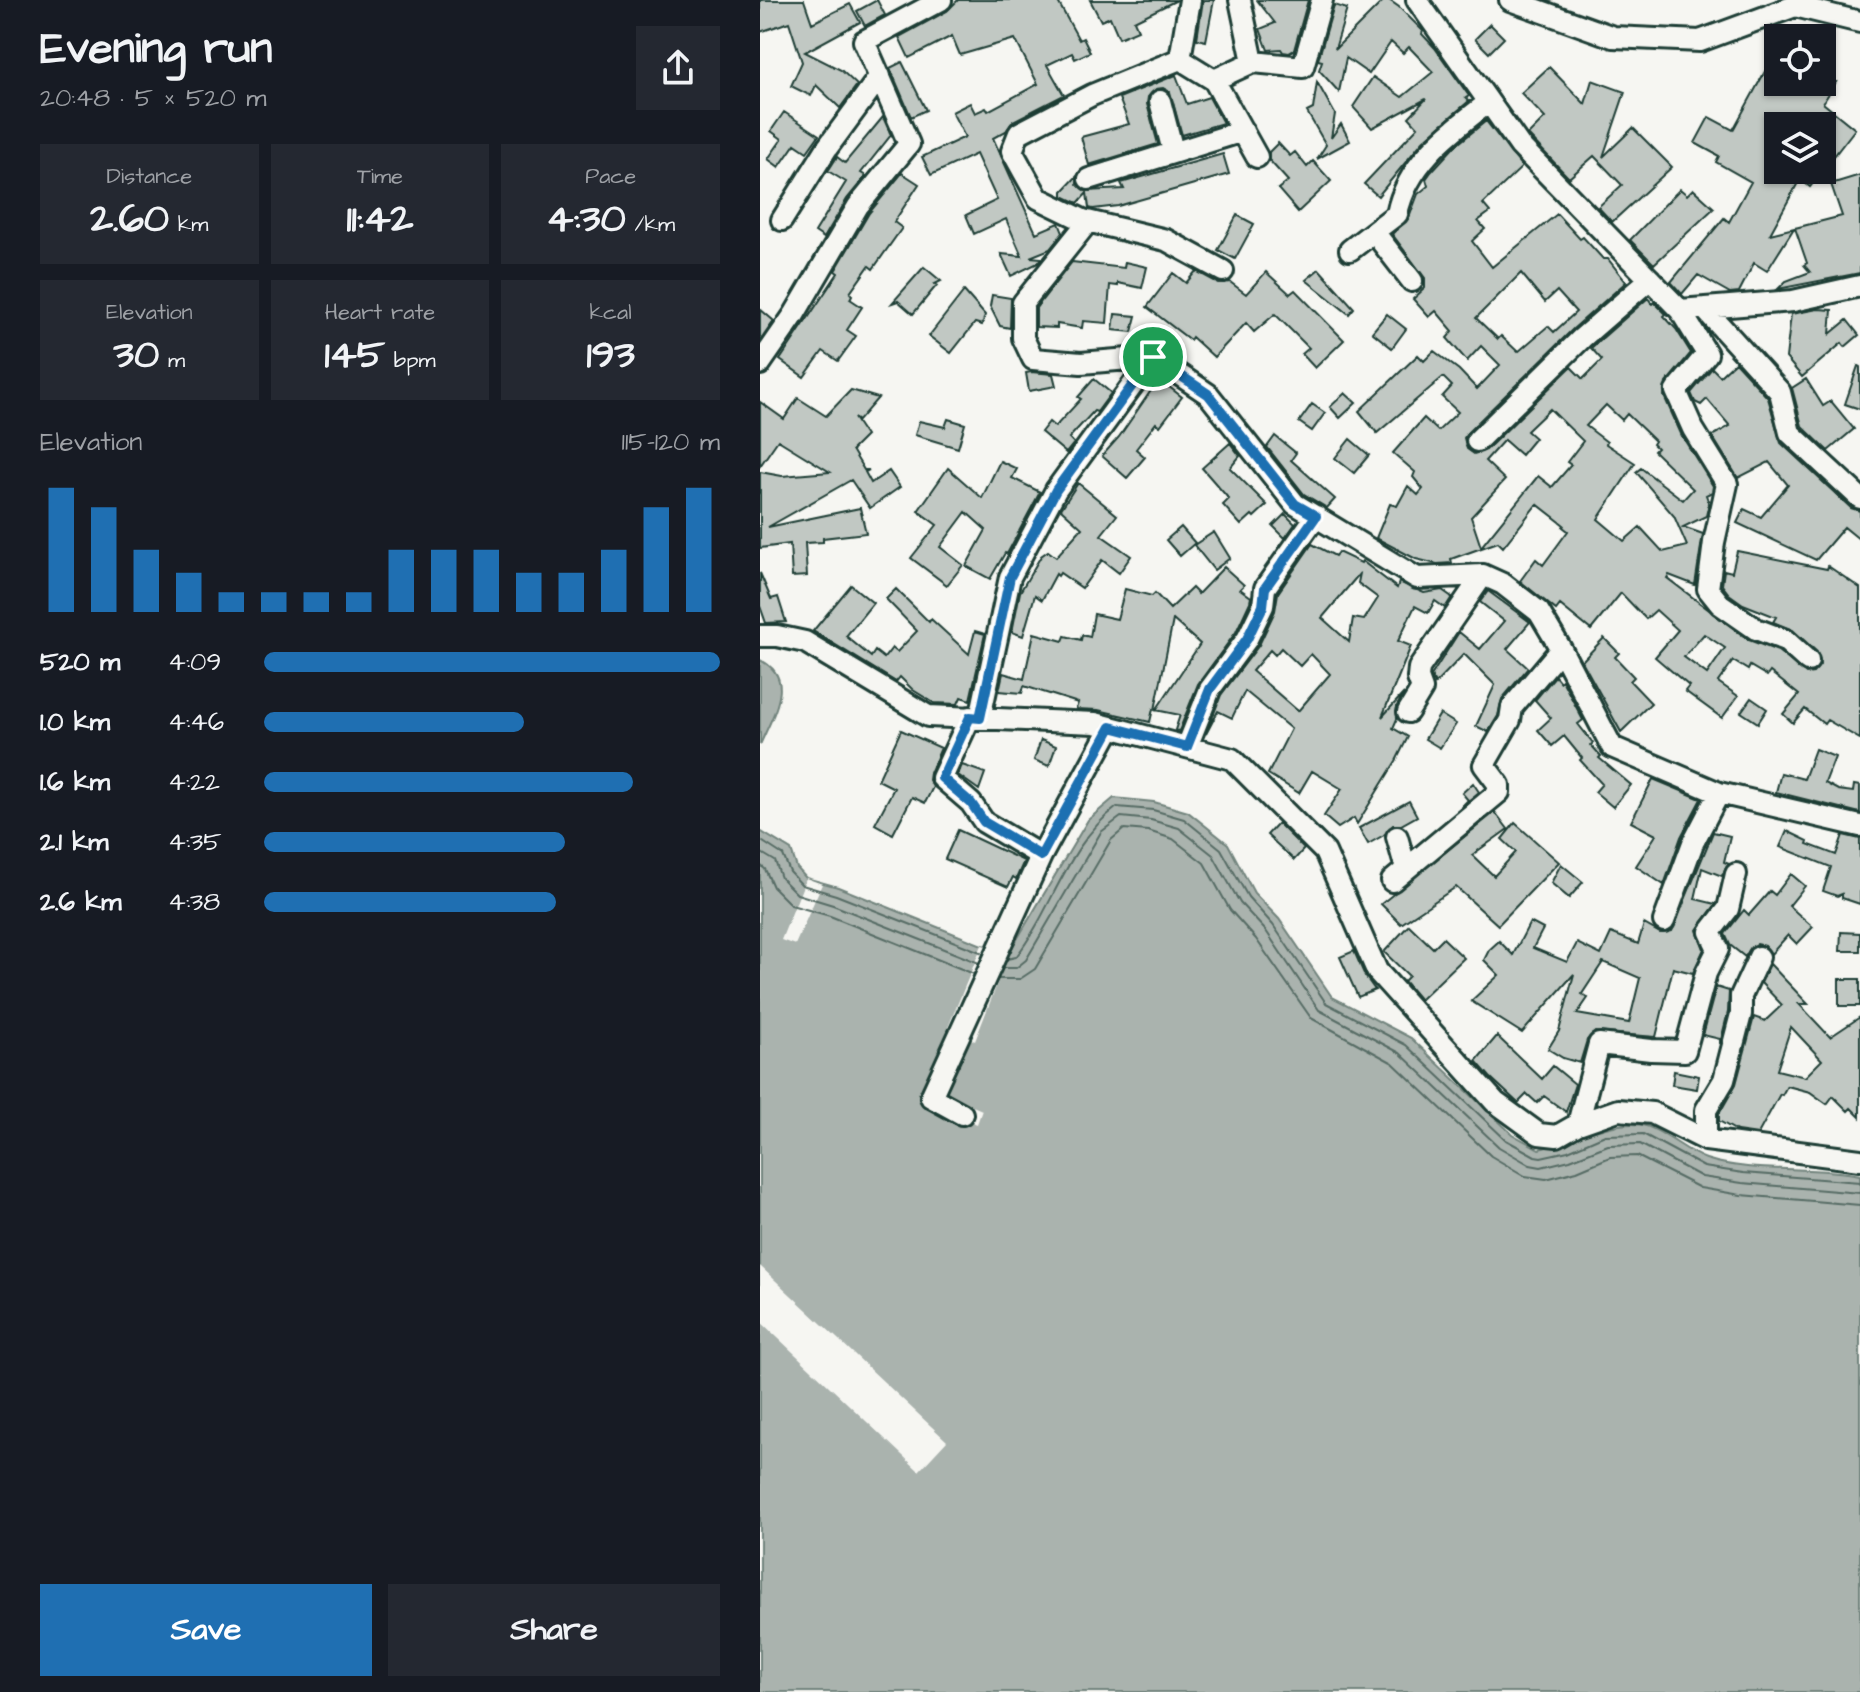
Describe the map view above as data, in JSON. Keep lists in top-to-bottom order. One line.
{"page":{"heading":["Evening run","20:48 · 5 × 520 m"],"stats":[["Distance","2.60 km"],["Time","11:42"],["Pace","4:30 /km"],["Elevation","30 m"],["Heart rate","145 bpm"],["kcal","193"]],"chart":["Elevation","115–120 m"],"list":[{"name":"520 m","note":"4:09"},{"name":"1.0 km","note":"4:46"},{"name":"1.6 km","note":"4:22"},{"name":"2.1 km","note":"4:35"},{"name":"2.6 km","note":"4:38"}],"buttons":["Save","Share"]}}
